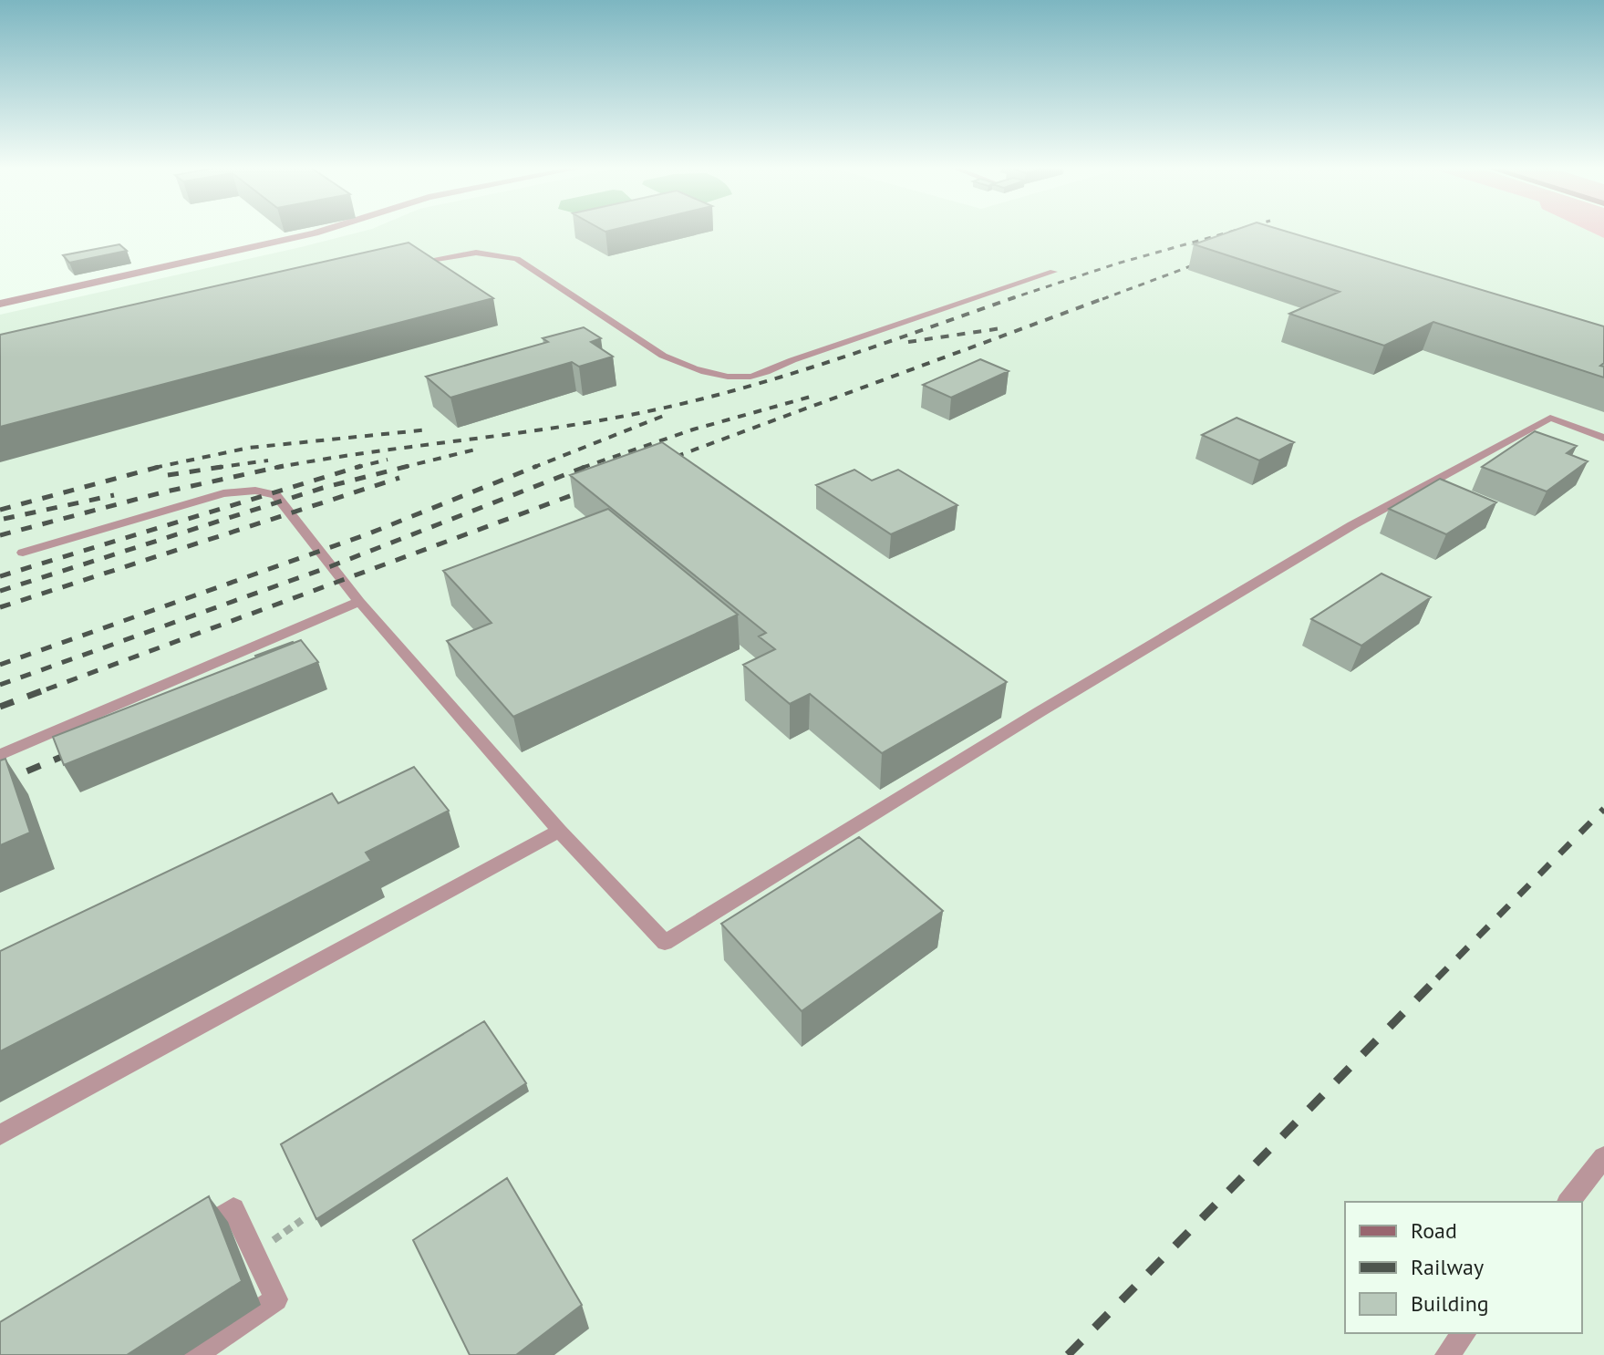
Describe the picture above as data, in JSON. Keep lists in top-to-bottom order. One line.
{"legend":["Road","Railway","Building"]}
